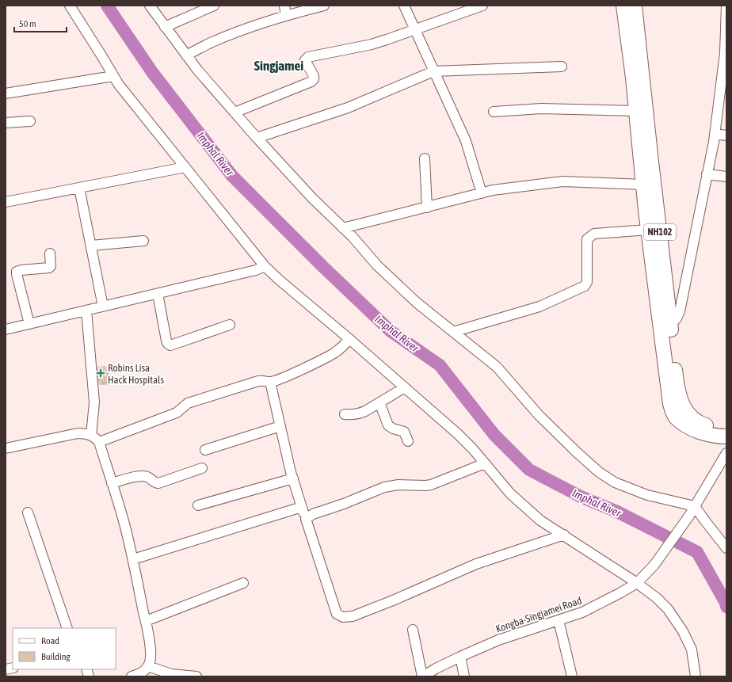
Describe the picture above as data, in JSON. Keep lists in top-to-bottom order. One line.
{"streets":{"highway":["NH102"],"street":["Kongba-Singjamei Road"]},"districts":["Singjamei"],"water":["Imphal River"],"places":{"health":["Robins Lisa Hack Hospitals"]},"legend":["Road","Building"],"scale_bar":"50 m"}
